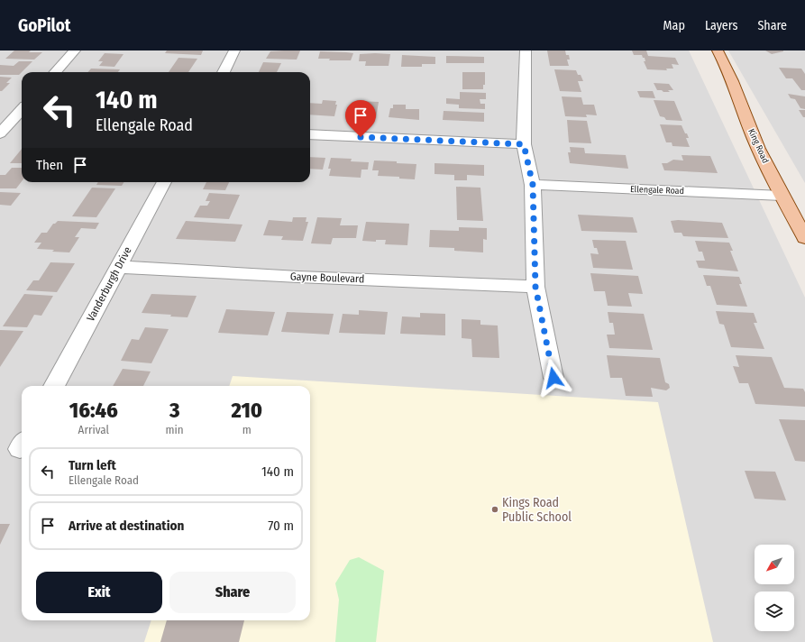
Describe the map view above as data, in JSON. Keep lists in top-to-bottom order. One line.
{"streets":{"main road":["King Road"],"street":["Ellengale Road","Gayne Boulevard","Vanderburgh Drive"]},"crossings":[["King Road","Ellengale Road"],["Gayne Boulevard","Vanderburgh Drive"]],"places":["Kings Road Public School"],"north":"bottom left","page":{"header":"GoPilot","nav":["Map","Layers","Share"],"turn":["140 m","Ellengale Road"],"then":"Then","eta":["16:46","Arrival","3","min","210","m"],"list":[{"name":"Turn left","note":"Ellengale Road","value":"140 m"},{"name":"Arrive at destination","value":"70 m"}],"buttons":["Exit","Share"]}}
